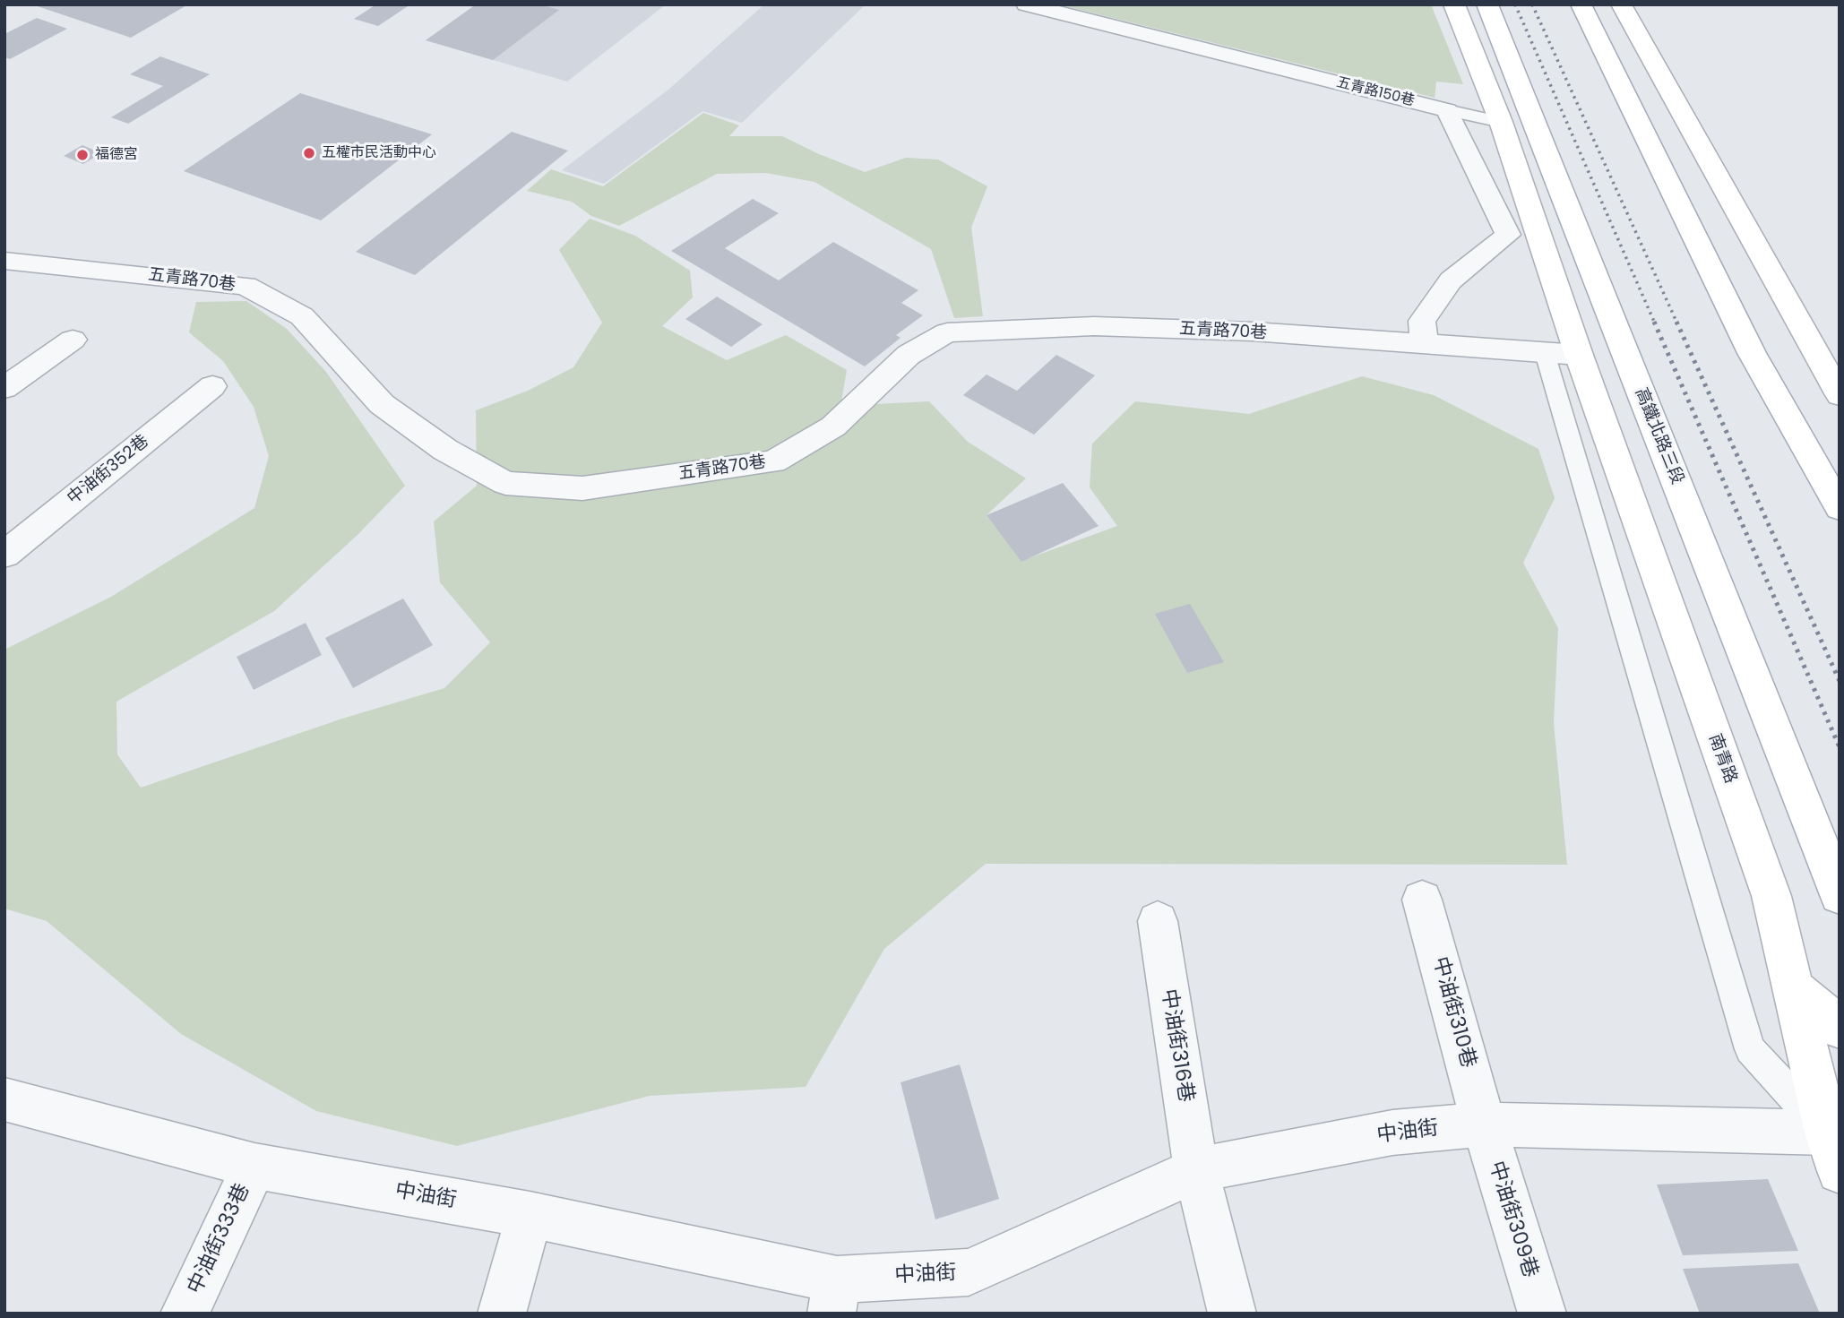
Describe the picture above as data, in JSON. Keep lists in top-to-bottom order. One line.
{"streets":{"main road":["高鐵北路三段","南青路"],"street":["五青路150巷","五青路70巷","中油街352巷","中油街310巷","中油街316巷","中油街","中油街309巷","中油街333巷"]},"crossings":[["五青路70巷","南青路"],["南青路","中油街"],["中油街310巷","中油街"],["中油街310巷","中油街309巷"],["中油街316巷","中油街"],["中油街","中油街309巷"],["中油街","中油街333巷"]],"places":["五權市民活動中心","福德宮"]}
